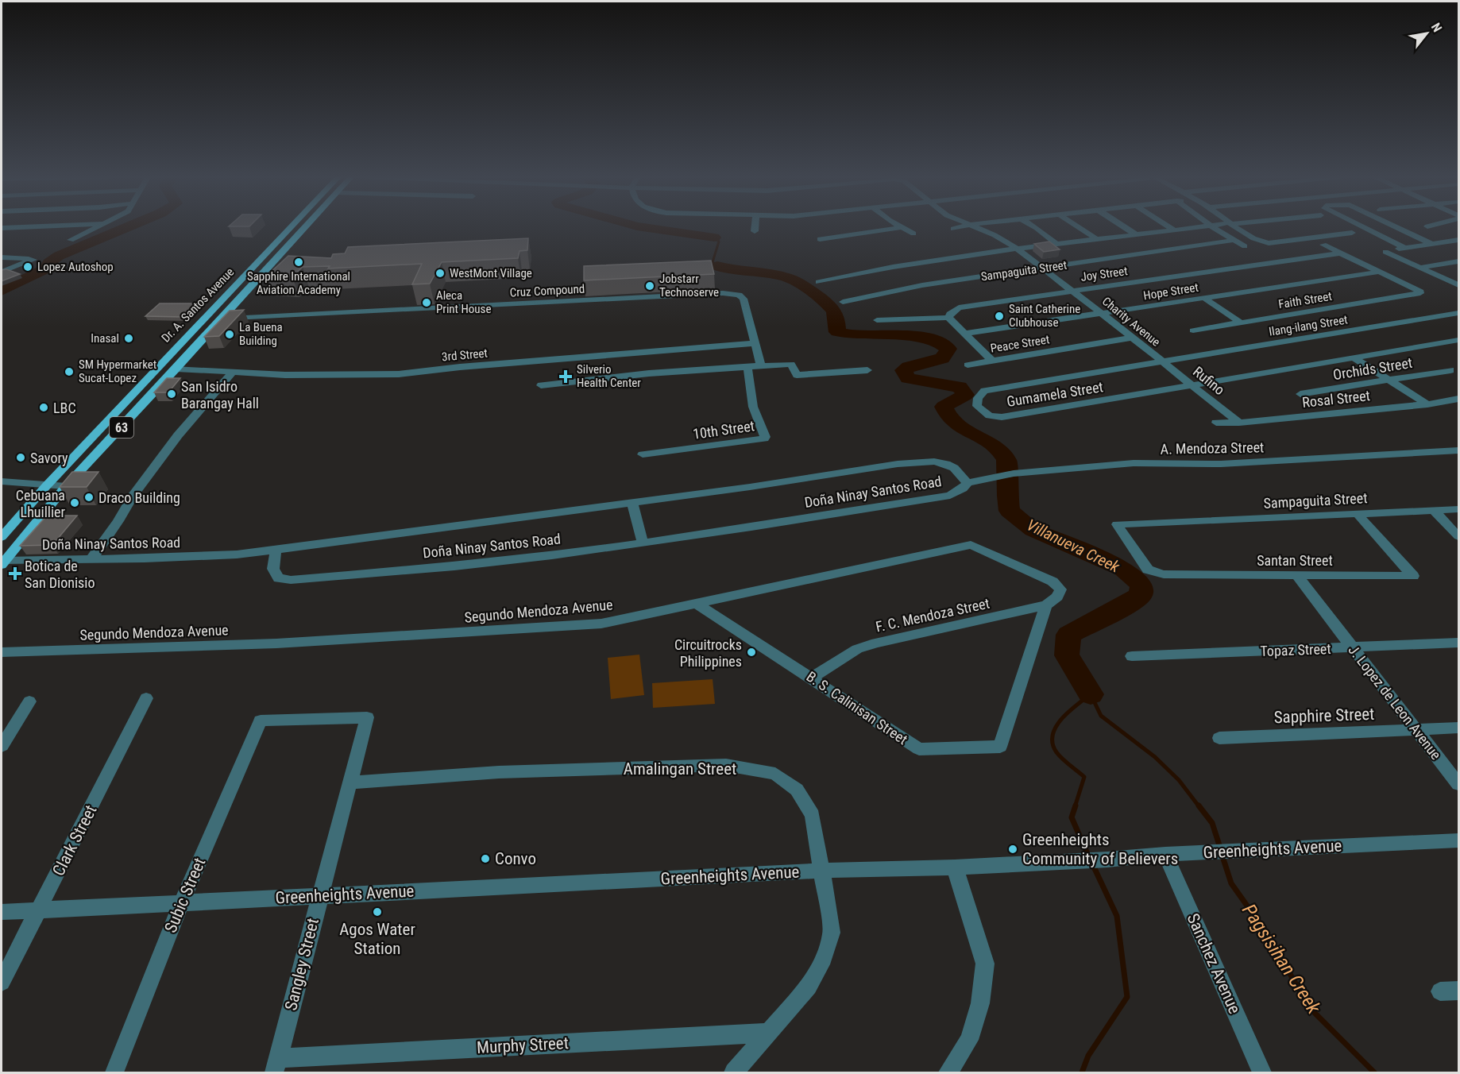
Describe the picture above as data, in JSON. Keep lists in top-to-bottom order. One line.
{"streets":{"main road":["Dr. A. Santos Avenue","63"],"street":["Sampaguita Street","Joy Street","Cruz Compound","Hope Street","Faith Street","Charity Avenue","Ilang-ilang Street","Peace Street","3rd Street","Orchids Street","Rufino","Gumamela Street","Rosal Street","10th Street","A. Mendoza Street","Doña Ninay Santos Road","Santan Street","Segundo Mendoza Avenue","F. C. Mendoza Street","Topaz Street","J. Lopez de Leon Avenue","B. S. Calinisan Street","Sapphire Street","Amalingan Street","Clark Street","Greenheights Avenue","Subic Street","Sanchez Avenue","Sangley Street","Murphy Street"]},"crossings":[["Sampaguita Street","Charity Avenue"],["Sampaguita Street","Santan Street"],["Joy Street","Charity Avenue"],["Cruz Compound","Dr. A. Santos Avenue"],["Cruz Compound","3rd Street"],["Hope Street","Faith Street"],["Hope Street","Charity Avenue"],["Dr. A. Santos Avenue","3rd Street"],["Dr. A. Santos Avenue","Doña Ninay Santos Road"],["Charity Avenue","Ilang-ilang Street"],["Charity Avenue","Peace Street"],["Charity Avenue","Rufino"],["Charity Avenue","Gumamela Street"],["Ilang-ilang Street","Rufino"],["Ilang-ilang Street","Gumamela Street"],["Rufino","Gumamela Street"],["Rufino","Rosal Street"],["A. Mendoza Street","Doña Ninay Santos Road"],["Santan Street","J. Lopez de Leon Avenue"],["Segundo Mendoza Avenue","F. C. Mendoza Street"],["Segundo Mendoza Avenue","B. S. Calinisan Street"],["F. C. Mendoza Street","B. S. Calinisan Street"],["Topaz Street","J. Lopez de Leon Avenue"],["J. Lopez de Leon Avenue","Sapphire Street"],["Amalingan Street","Greenheights Avenue"],["Amalingan Street","Sangley Street"],["Amalingan Street","Murphy Street"],["Clark Street","Greenheights Avenue"],["Greenheights Avenue","Subic Street"],["Greenheights Avenue","Sanchez Avenue"],["Greenheights Avenue","Sangley Street"],["Subic Street","Sangley Street"],["Sangley Street","Murphy Street"]],"water":["Villanueva Creek","Pagsisihan Creek"],"places":{"other":["Sapphire International Aviation Academy","Lopez Autoshop","WestMont Village","Jobstarr Technoserve","Aleca Print House","Saint Catherine Clubhouse","La Buena Building","Inasal","SM Hypermarket Sucat-Lopez","San Isidro Barangay Hall","LBC","Savory","Draco Building","Cebuana Lhuillier","Circuitrocks Philippines","Greenheights Community of Believers","Convo","Agos Water Station"],"health":["Silverio Health Center","Botica de San Dionisio"]},"north":"top right"}
